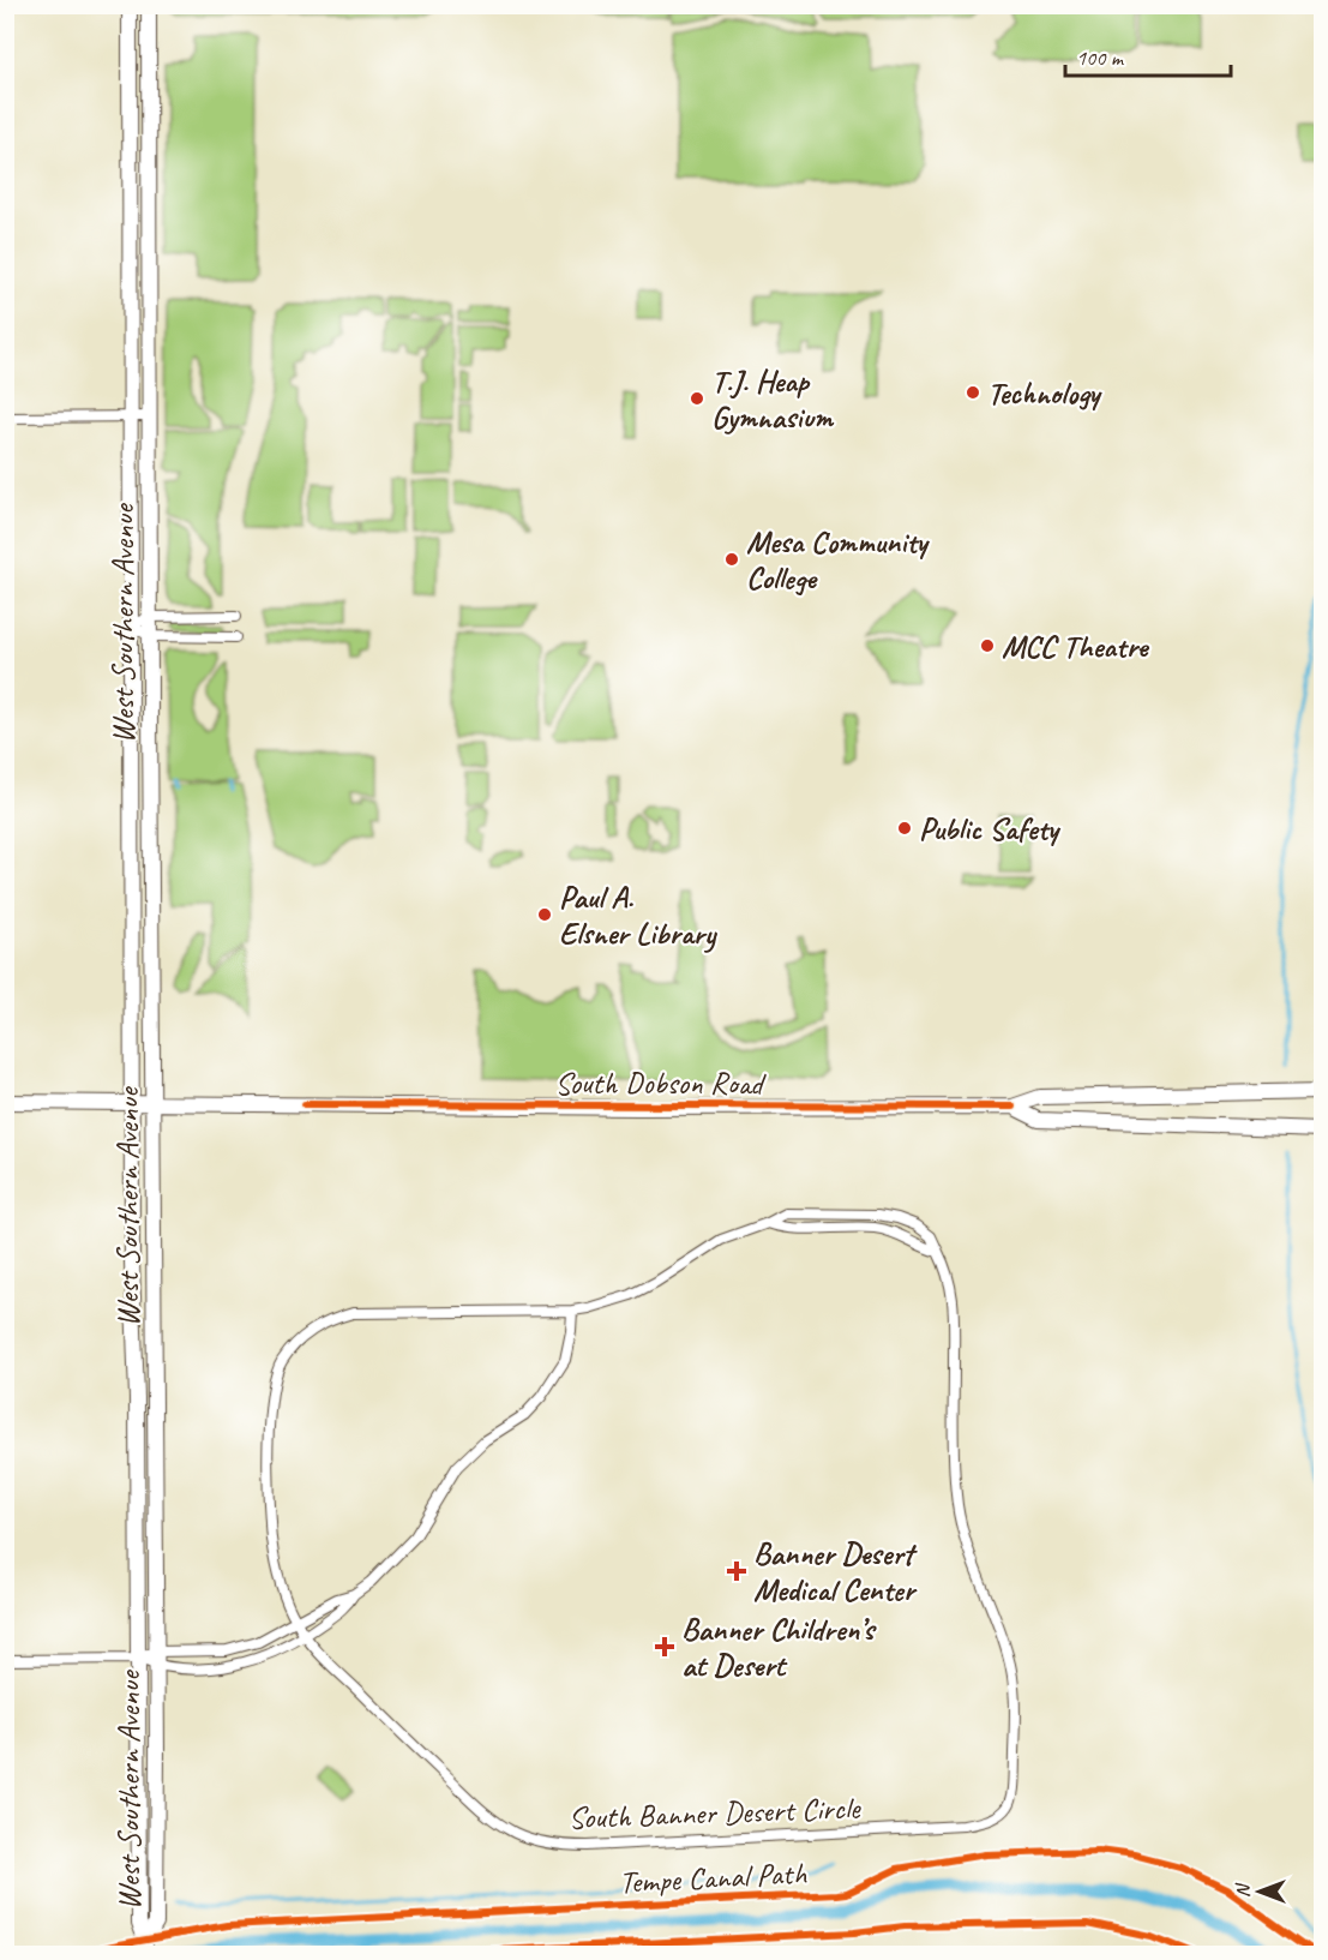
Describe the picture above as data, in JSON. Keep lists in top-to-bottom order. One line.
{"streets":{"main road":["West Southern Avenue","South Dobson Road"],"street":["South Banner Desert Circle"],"cycle path":["Tempe Canal Path"]},"crossings":[["West Southern Avenue","South Dobson Road"]],"places":{"other":["Technology","T.J. Heap Gymnasium","Mesa Community College","MCC Theatre","Public Safety","Paul A. Elsner Library"],"health":["Banner Desert Medical Center","Banner Children’s at Desert"]},"scale_bar":"100 m","north":"left"}
